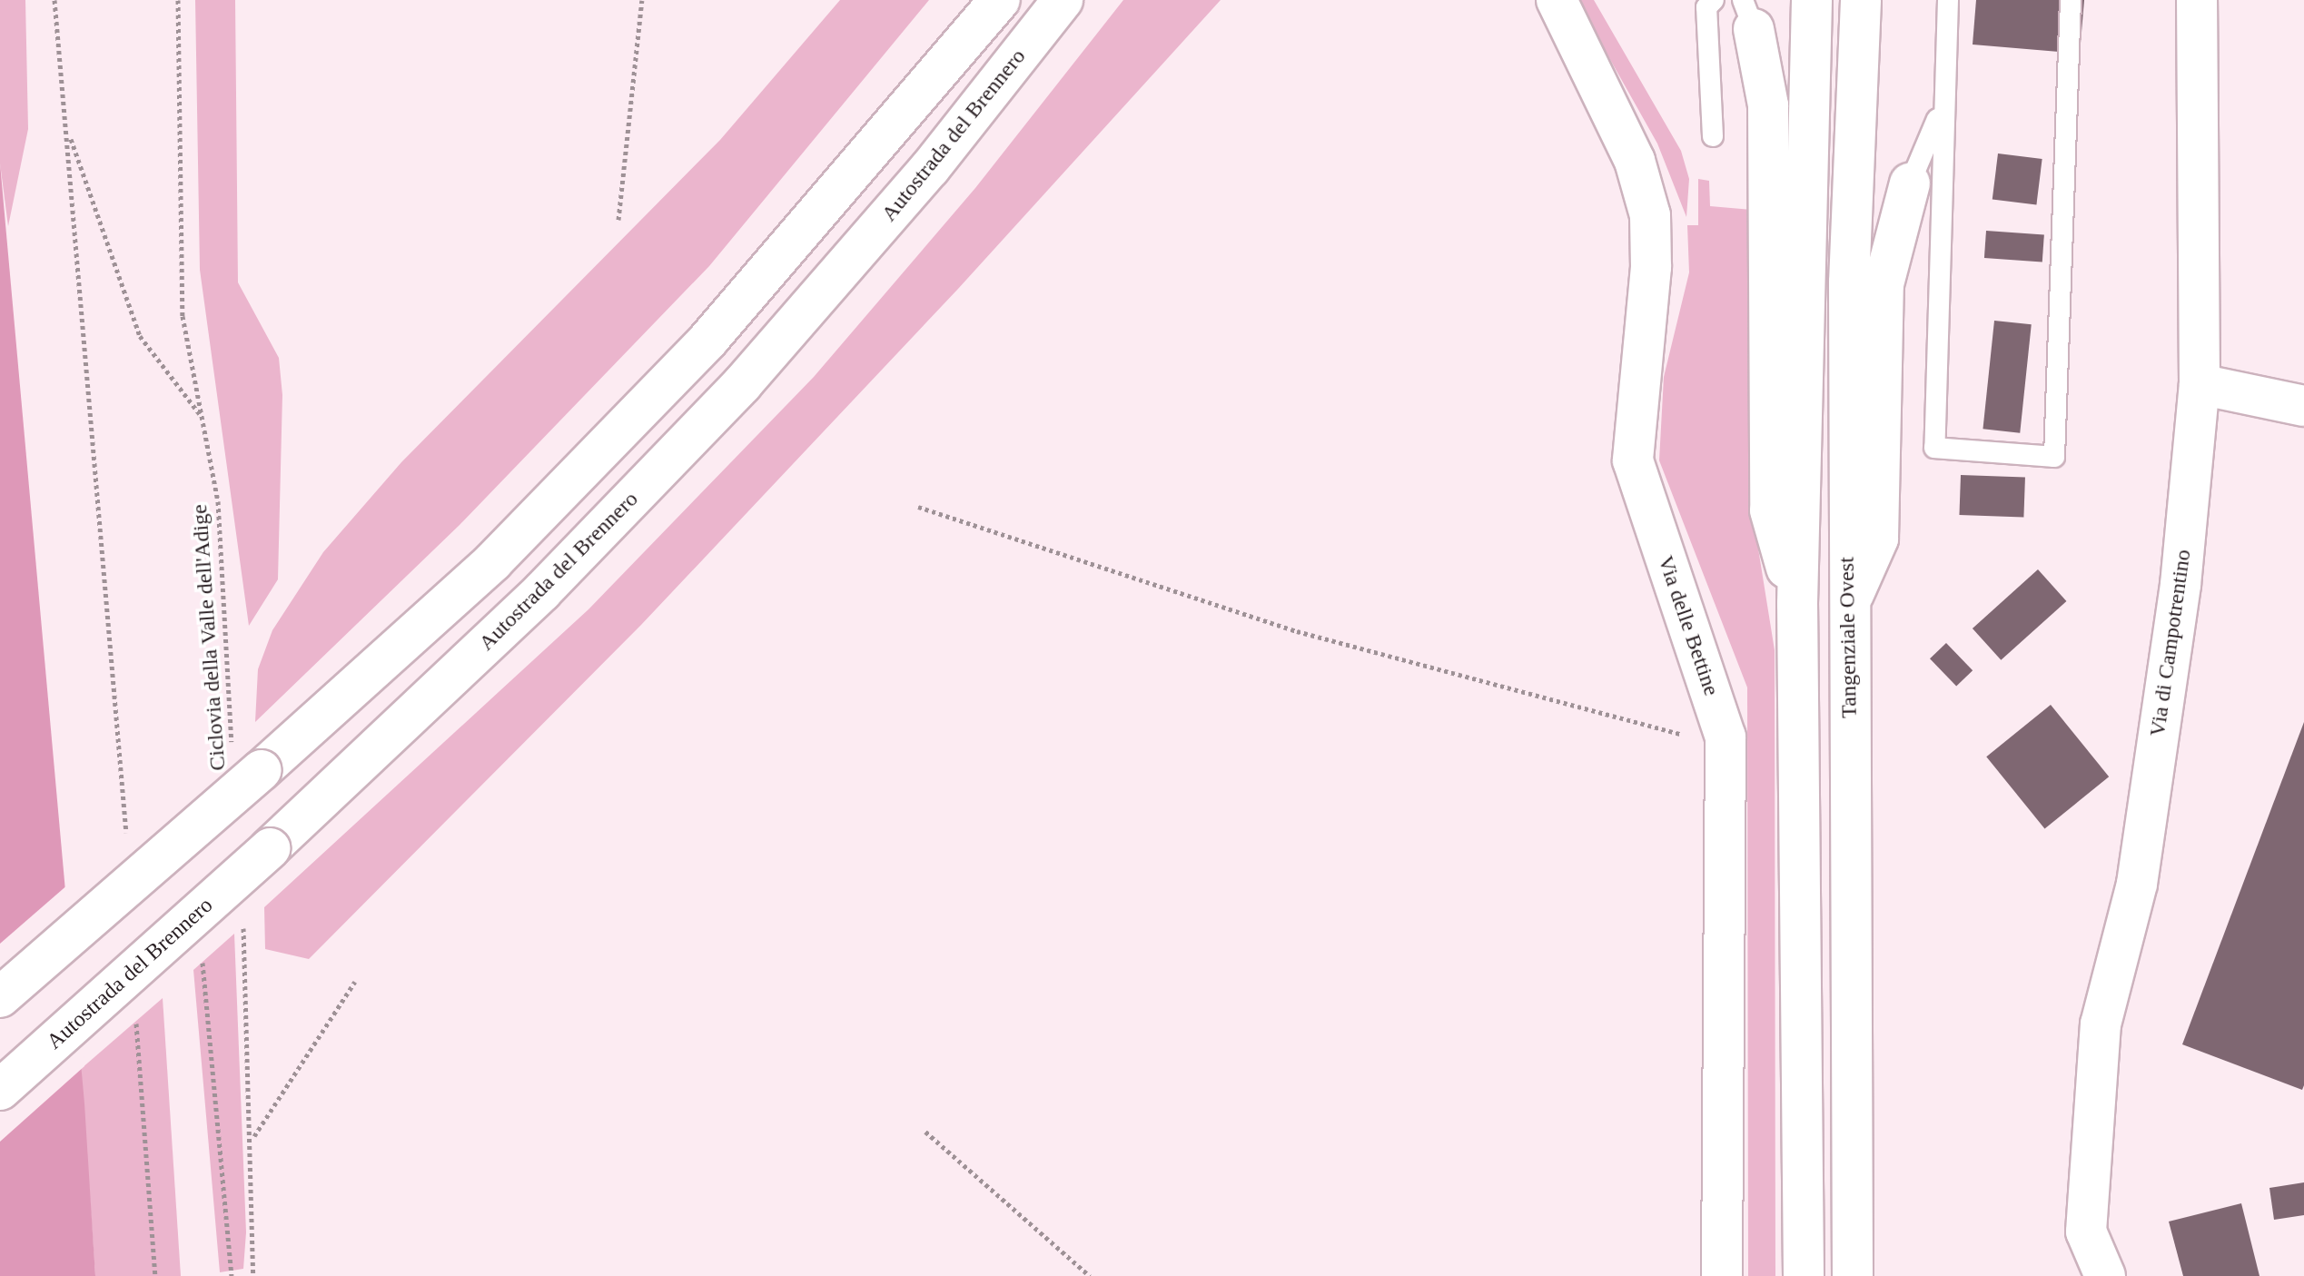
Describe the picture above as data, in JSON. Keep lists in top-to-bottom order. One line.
{"streets":{"main road":["Autostrada del Brennero","Via delle Bettine","Tangenziale Ovest","Via di Campotrentino"],"path":["Ciclovia della Valle dell'Adige"]}}
